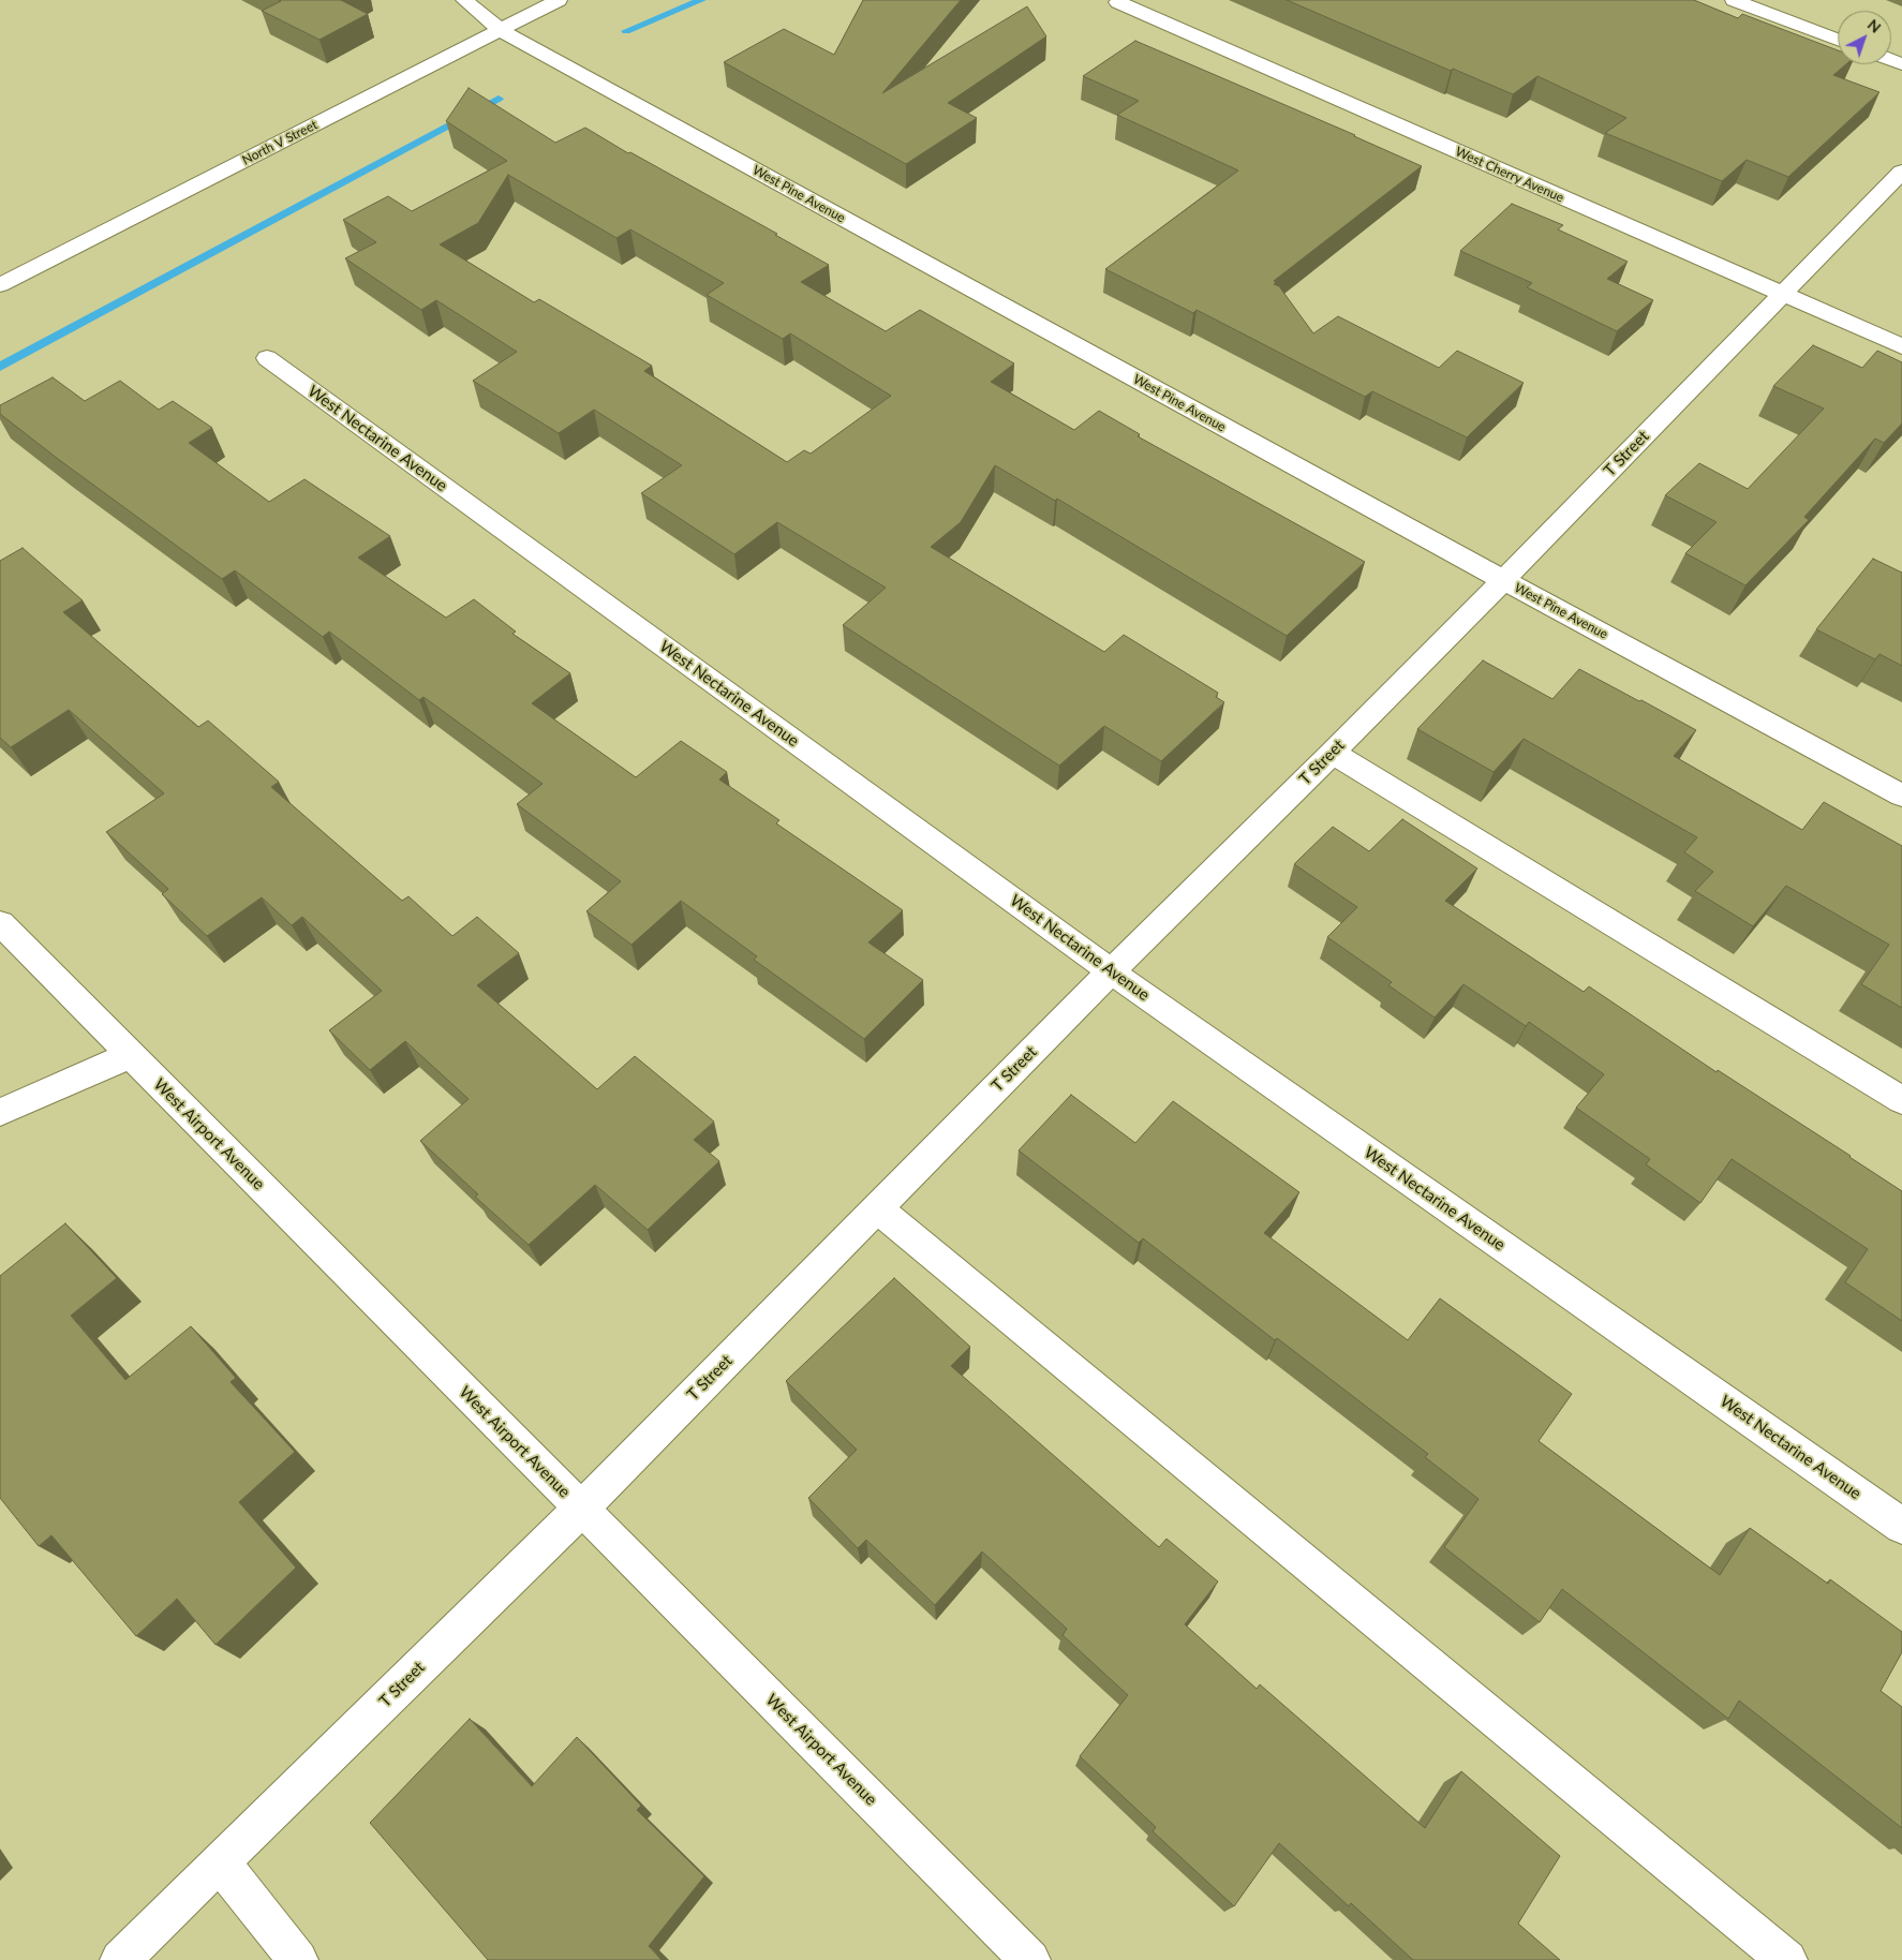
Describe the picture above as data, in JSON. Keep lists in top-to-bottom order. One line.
{"streets":{"street":["North V Street","West Cherry Avenue","West Pine Avenue","West Nectarine Avenue","T Street","West Airport Avenue"]},"crossings":[["North V Street","West Pine Avenue"],["West Cherry Avenue","T Street"],["West Pine Avenue","T Street"],["West Nectarine Avenue","T Street"],["T Street","West Airport Avenue"]],"north":"top right"}
